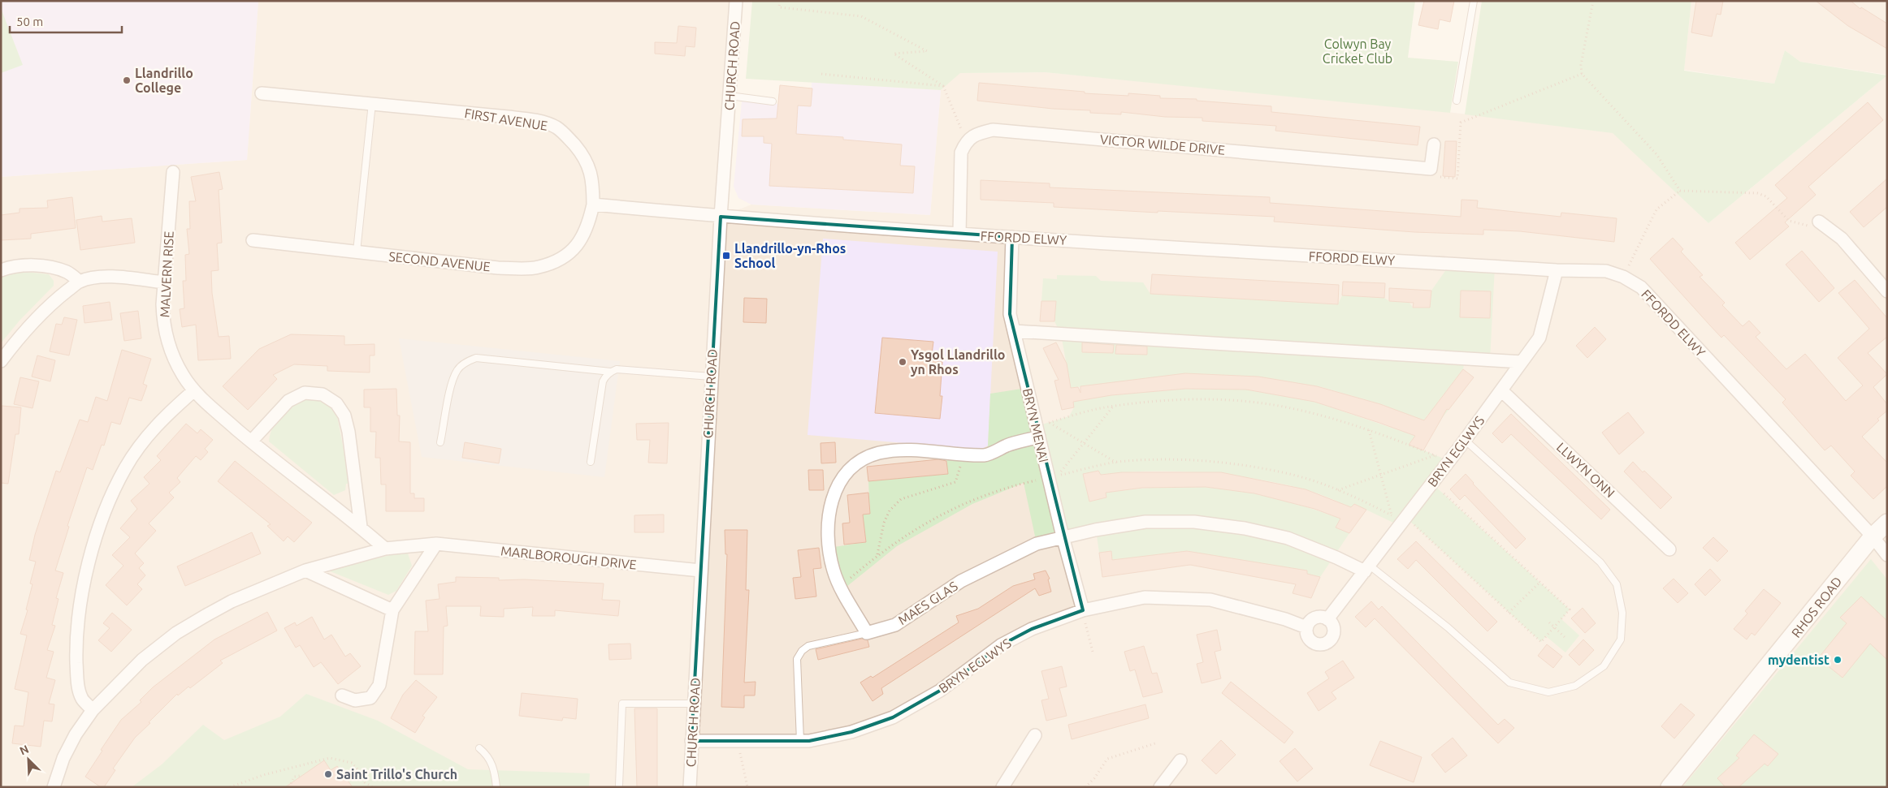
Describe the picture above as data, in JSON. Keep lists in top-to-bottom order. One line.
{"streets":{"main road":["RHOS ROAD"],"street":["CHURCH ROAD","FIRST AVENUE","VICTOR WILDE DRIVE","FFORDD ELWY","SECOND AVENUE","MALVERN RISE","BRYN MENAI","BRYN EGLWYS","LLWYN ONN","MARLBOROUGH DRIVE","MAES GLAS"]},"crossings":[["CHURCH ROAD","FFORDD ELWY"],["CHURCH ROAD","BRYN EGLWYS"],["CHURCH ROAD","MARLBOROUGH DRIVE"],["FIRST AVENUE","SECOND AVENUE"],["FFORDD ELWY","BRYN MENAI"],["FFORDD ELWY","BRYN EGLWYS"],["FFORDD ELWY","RHOS ROAD"],["MALVERN RISE","MARLBOROUGH DRIVE"],["BRYN MENAI","BRYN EGLWYS"],["BRYN MENAI","MAES GLAS"],["BRYN EGLWYS","LLWYN ONN"],["BRYN EGLWYS","MAES GLAS"]],"parks":["Colwyn Bay Cricket Club"],"places":{"other":["Llandrillo College","Ysgol Llandrillo yn Rhos","mydentist","Saint Trillo's Church"],"transit":["Llandrillo-yn-Rhos School"]},"scale_bar":"50 m","north":"top left"}
